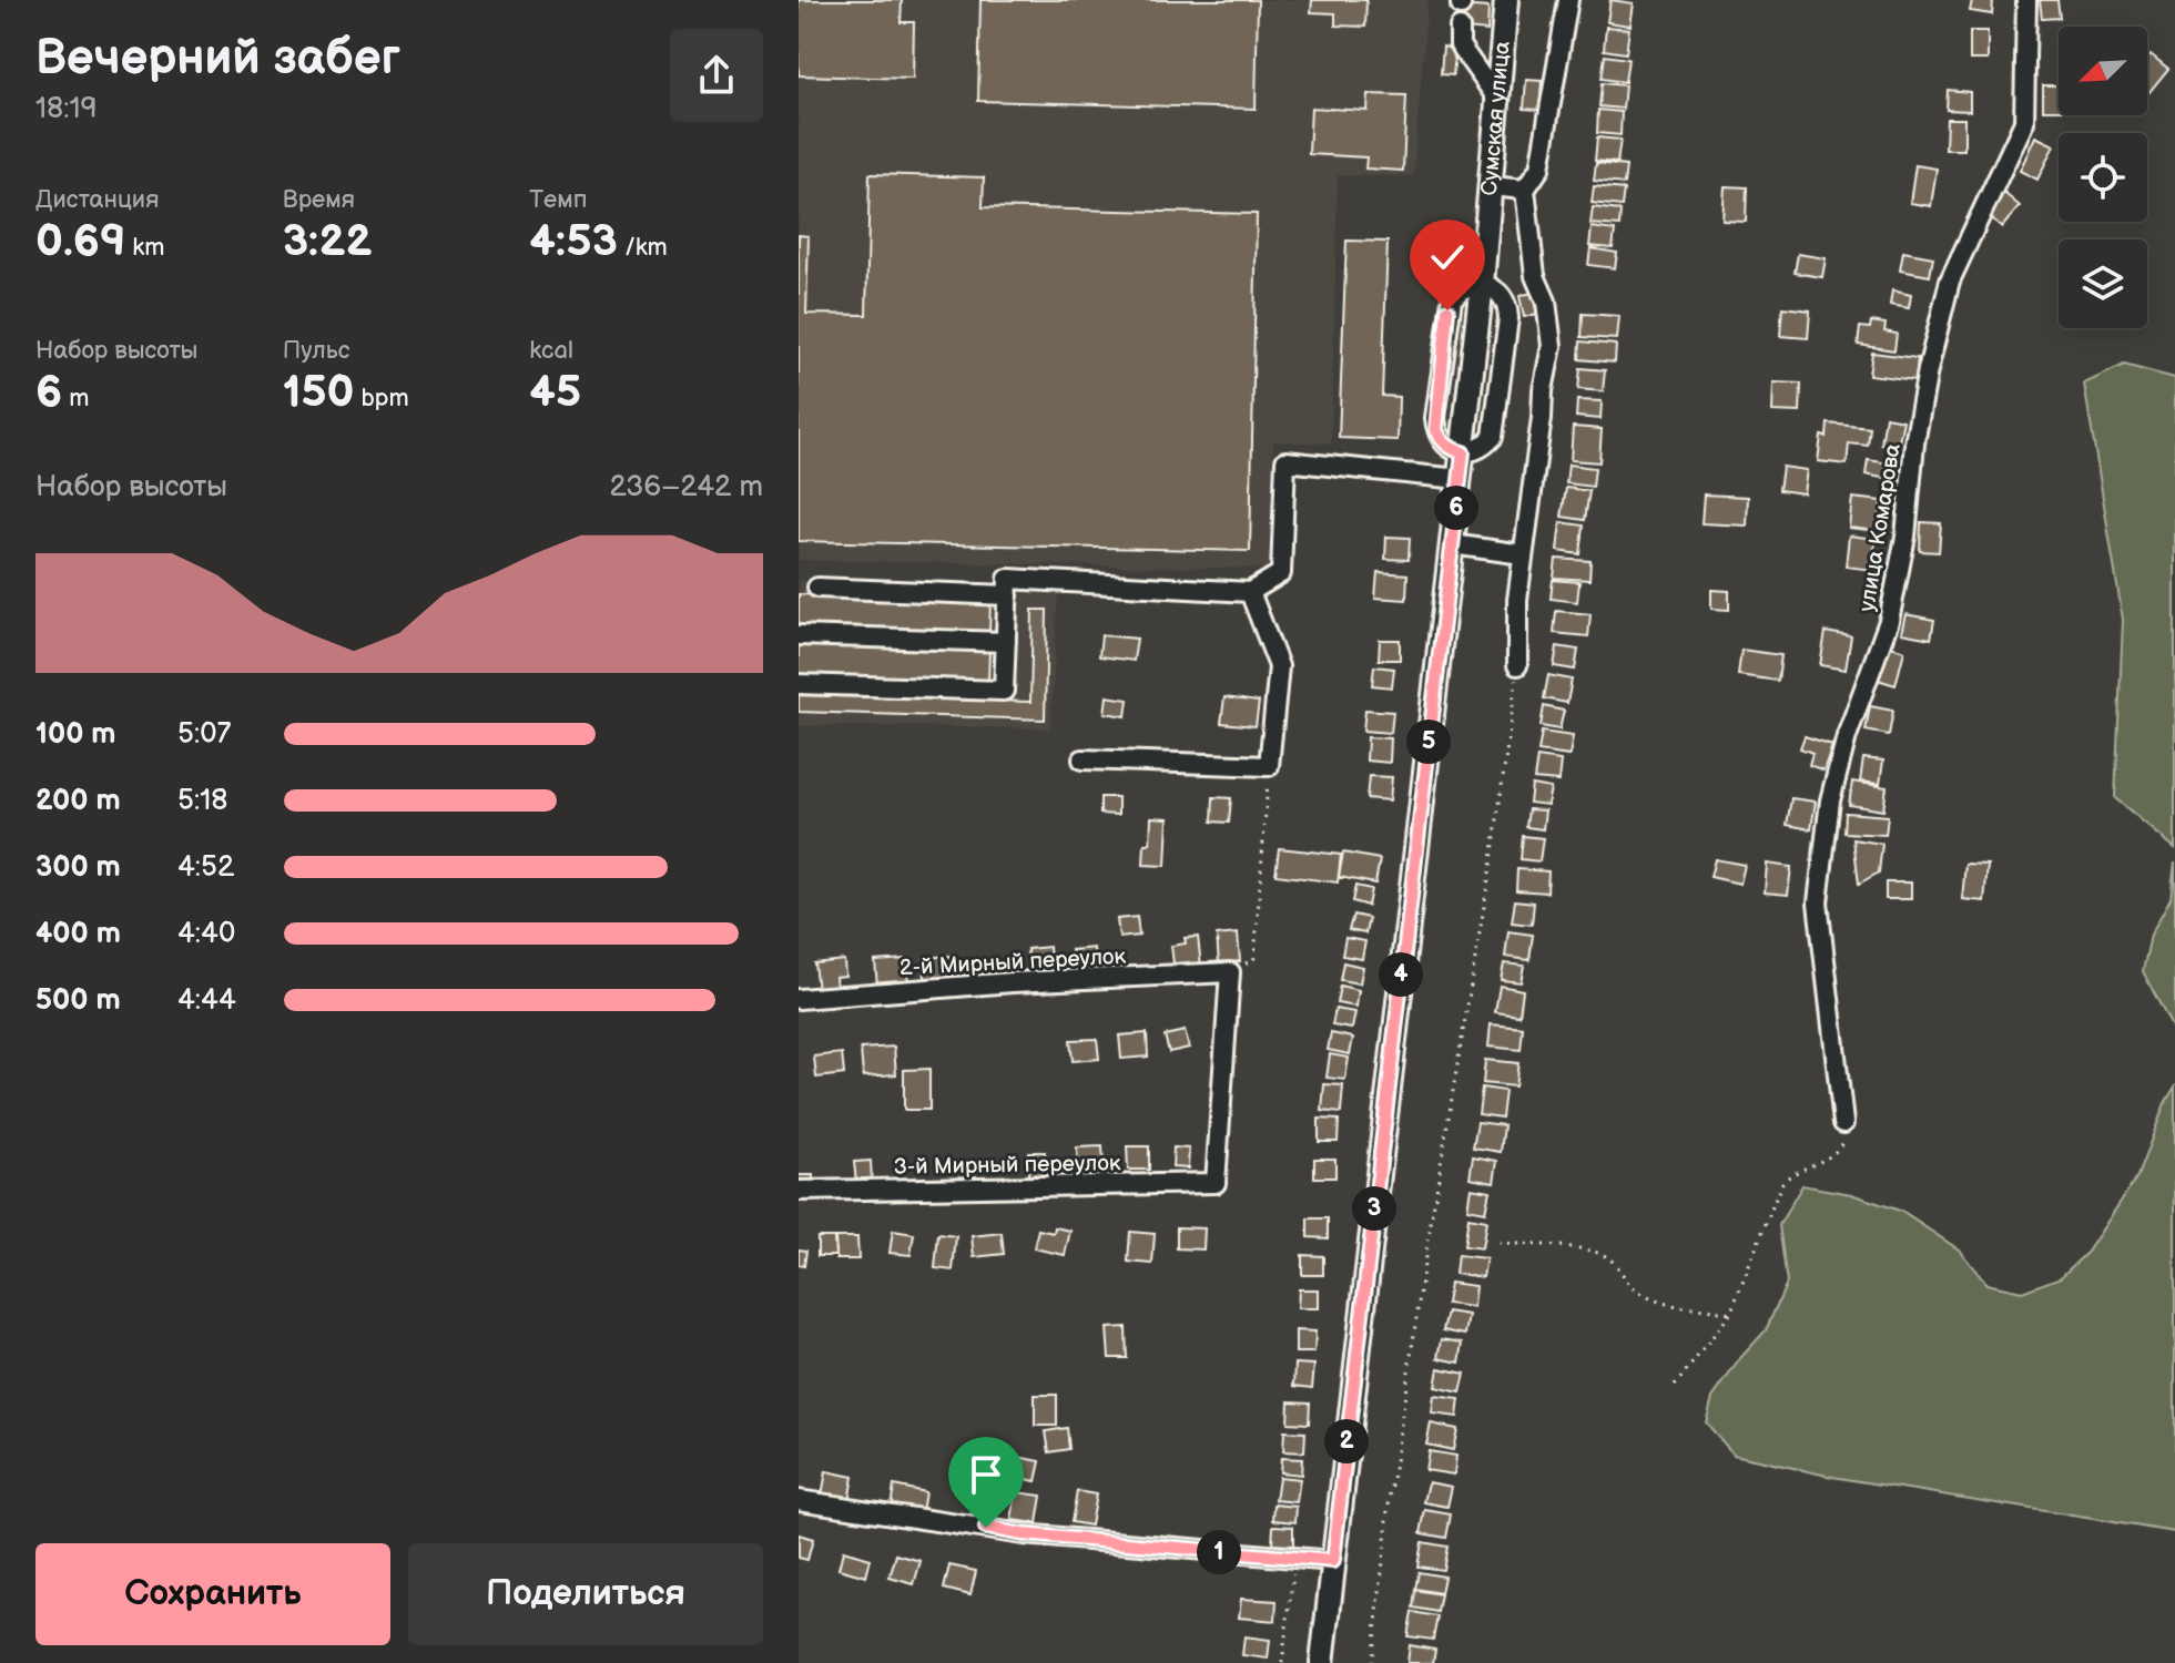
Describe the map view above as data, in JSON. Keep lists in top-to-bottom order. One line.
{"streets":{"main road":["Сумская улица"],"street":["улица Комарова","2-й Мирный переулок","3-й Мирный переулок"]},"crossings":[["2-й Мирный переулок","3-й Мирный переулок"]],"north":"bottom left","page":{"heading":["Вечерний забег","18:19"],"stats":[["Дистанция","0.69 km"],["Время","3:22"],["Темп","4:53 /km"],["Набор высоты","6 m"],["Пульс","150 bpm"],["kcal","45"]],"chart":["Набор высоты","236–242 m"],"pins":["6","5","4","3","2","1"],"list":[{"name":"100 m","note":"5:07"},{"name":"200 m","note":"5:18"},{"name":"300 m","note":"4:52"},{"name":"400 m","note":"4:40"},{"name":"500 m","note":"4:44"}],"buttons":["Сохранить","Поделиться"]}}
